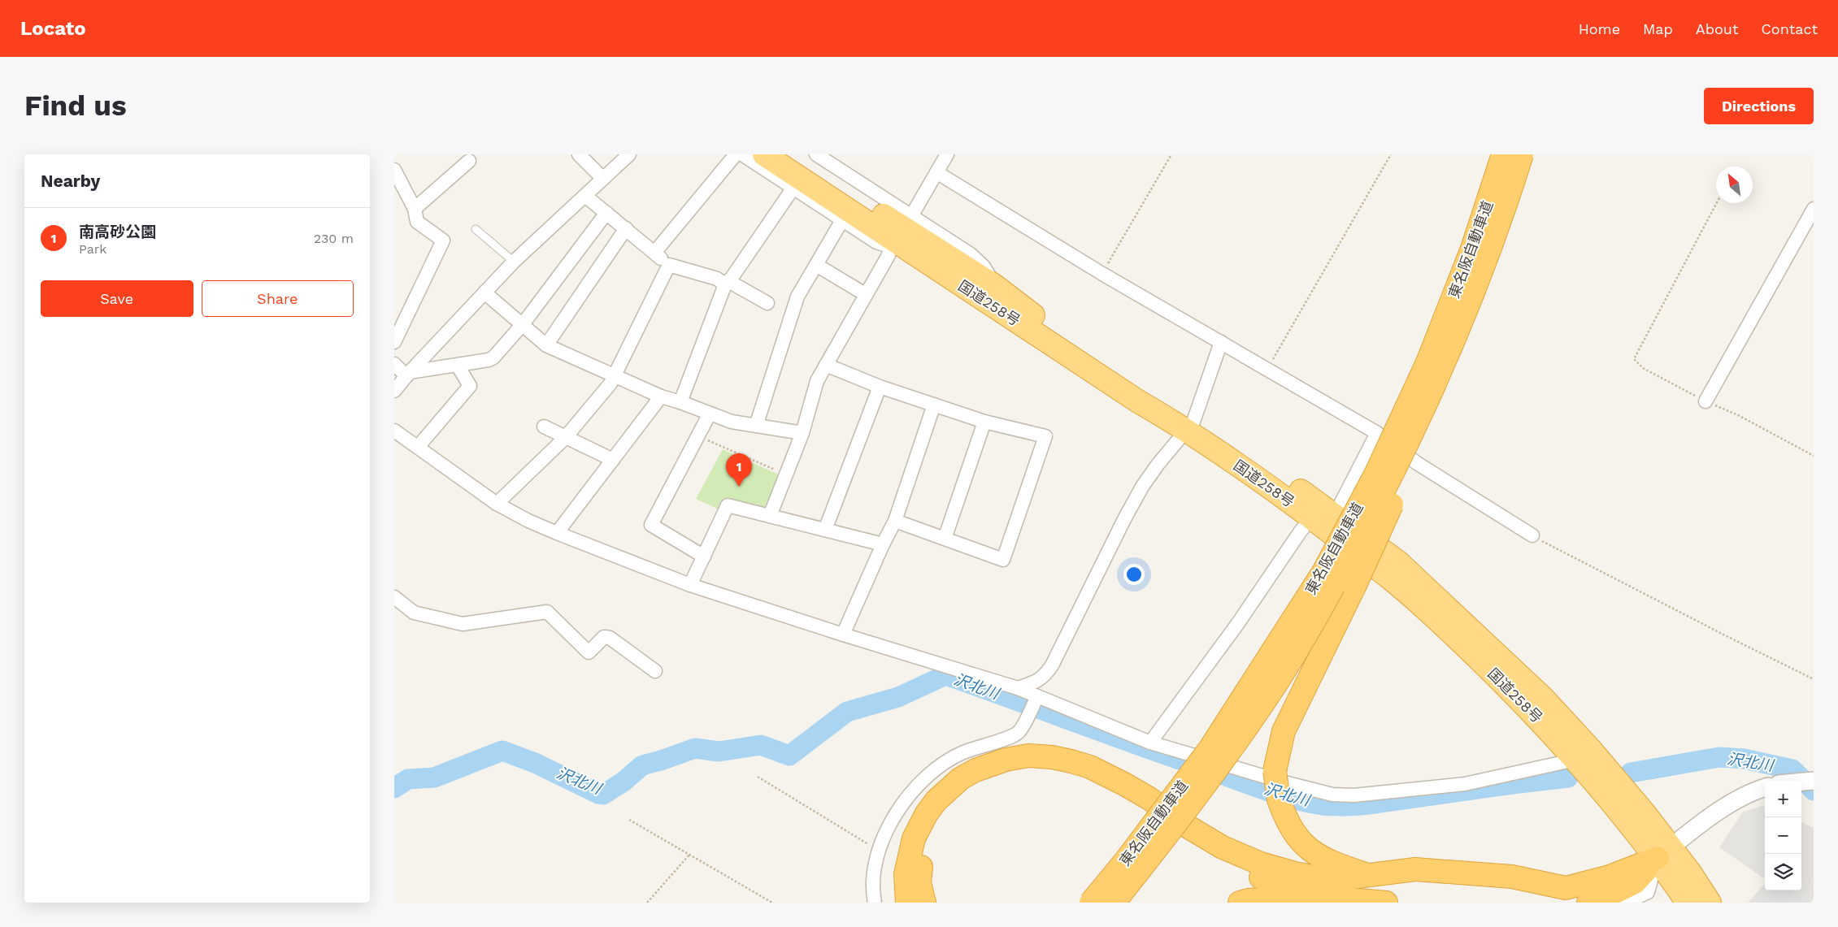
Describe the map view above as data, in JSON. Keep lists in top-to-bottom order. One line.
{"streets":{"highway":["東名阪自動車道","国道258号"]},"water":["沢北川"],"north":"top left","page":{"header":"Locato","nav":["Home","Map","About","Contact"],"buttons":["Directions",["Save","Share"]],"title":"Find us","heading":"Nearby","list":[{"mark":"1","name":"南高砂公園","note":"Park","value":"230 m"}],"pins":"1","map_buttons":["+","−"]}}
